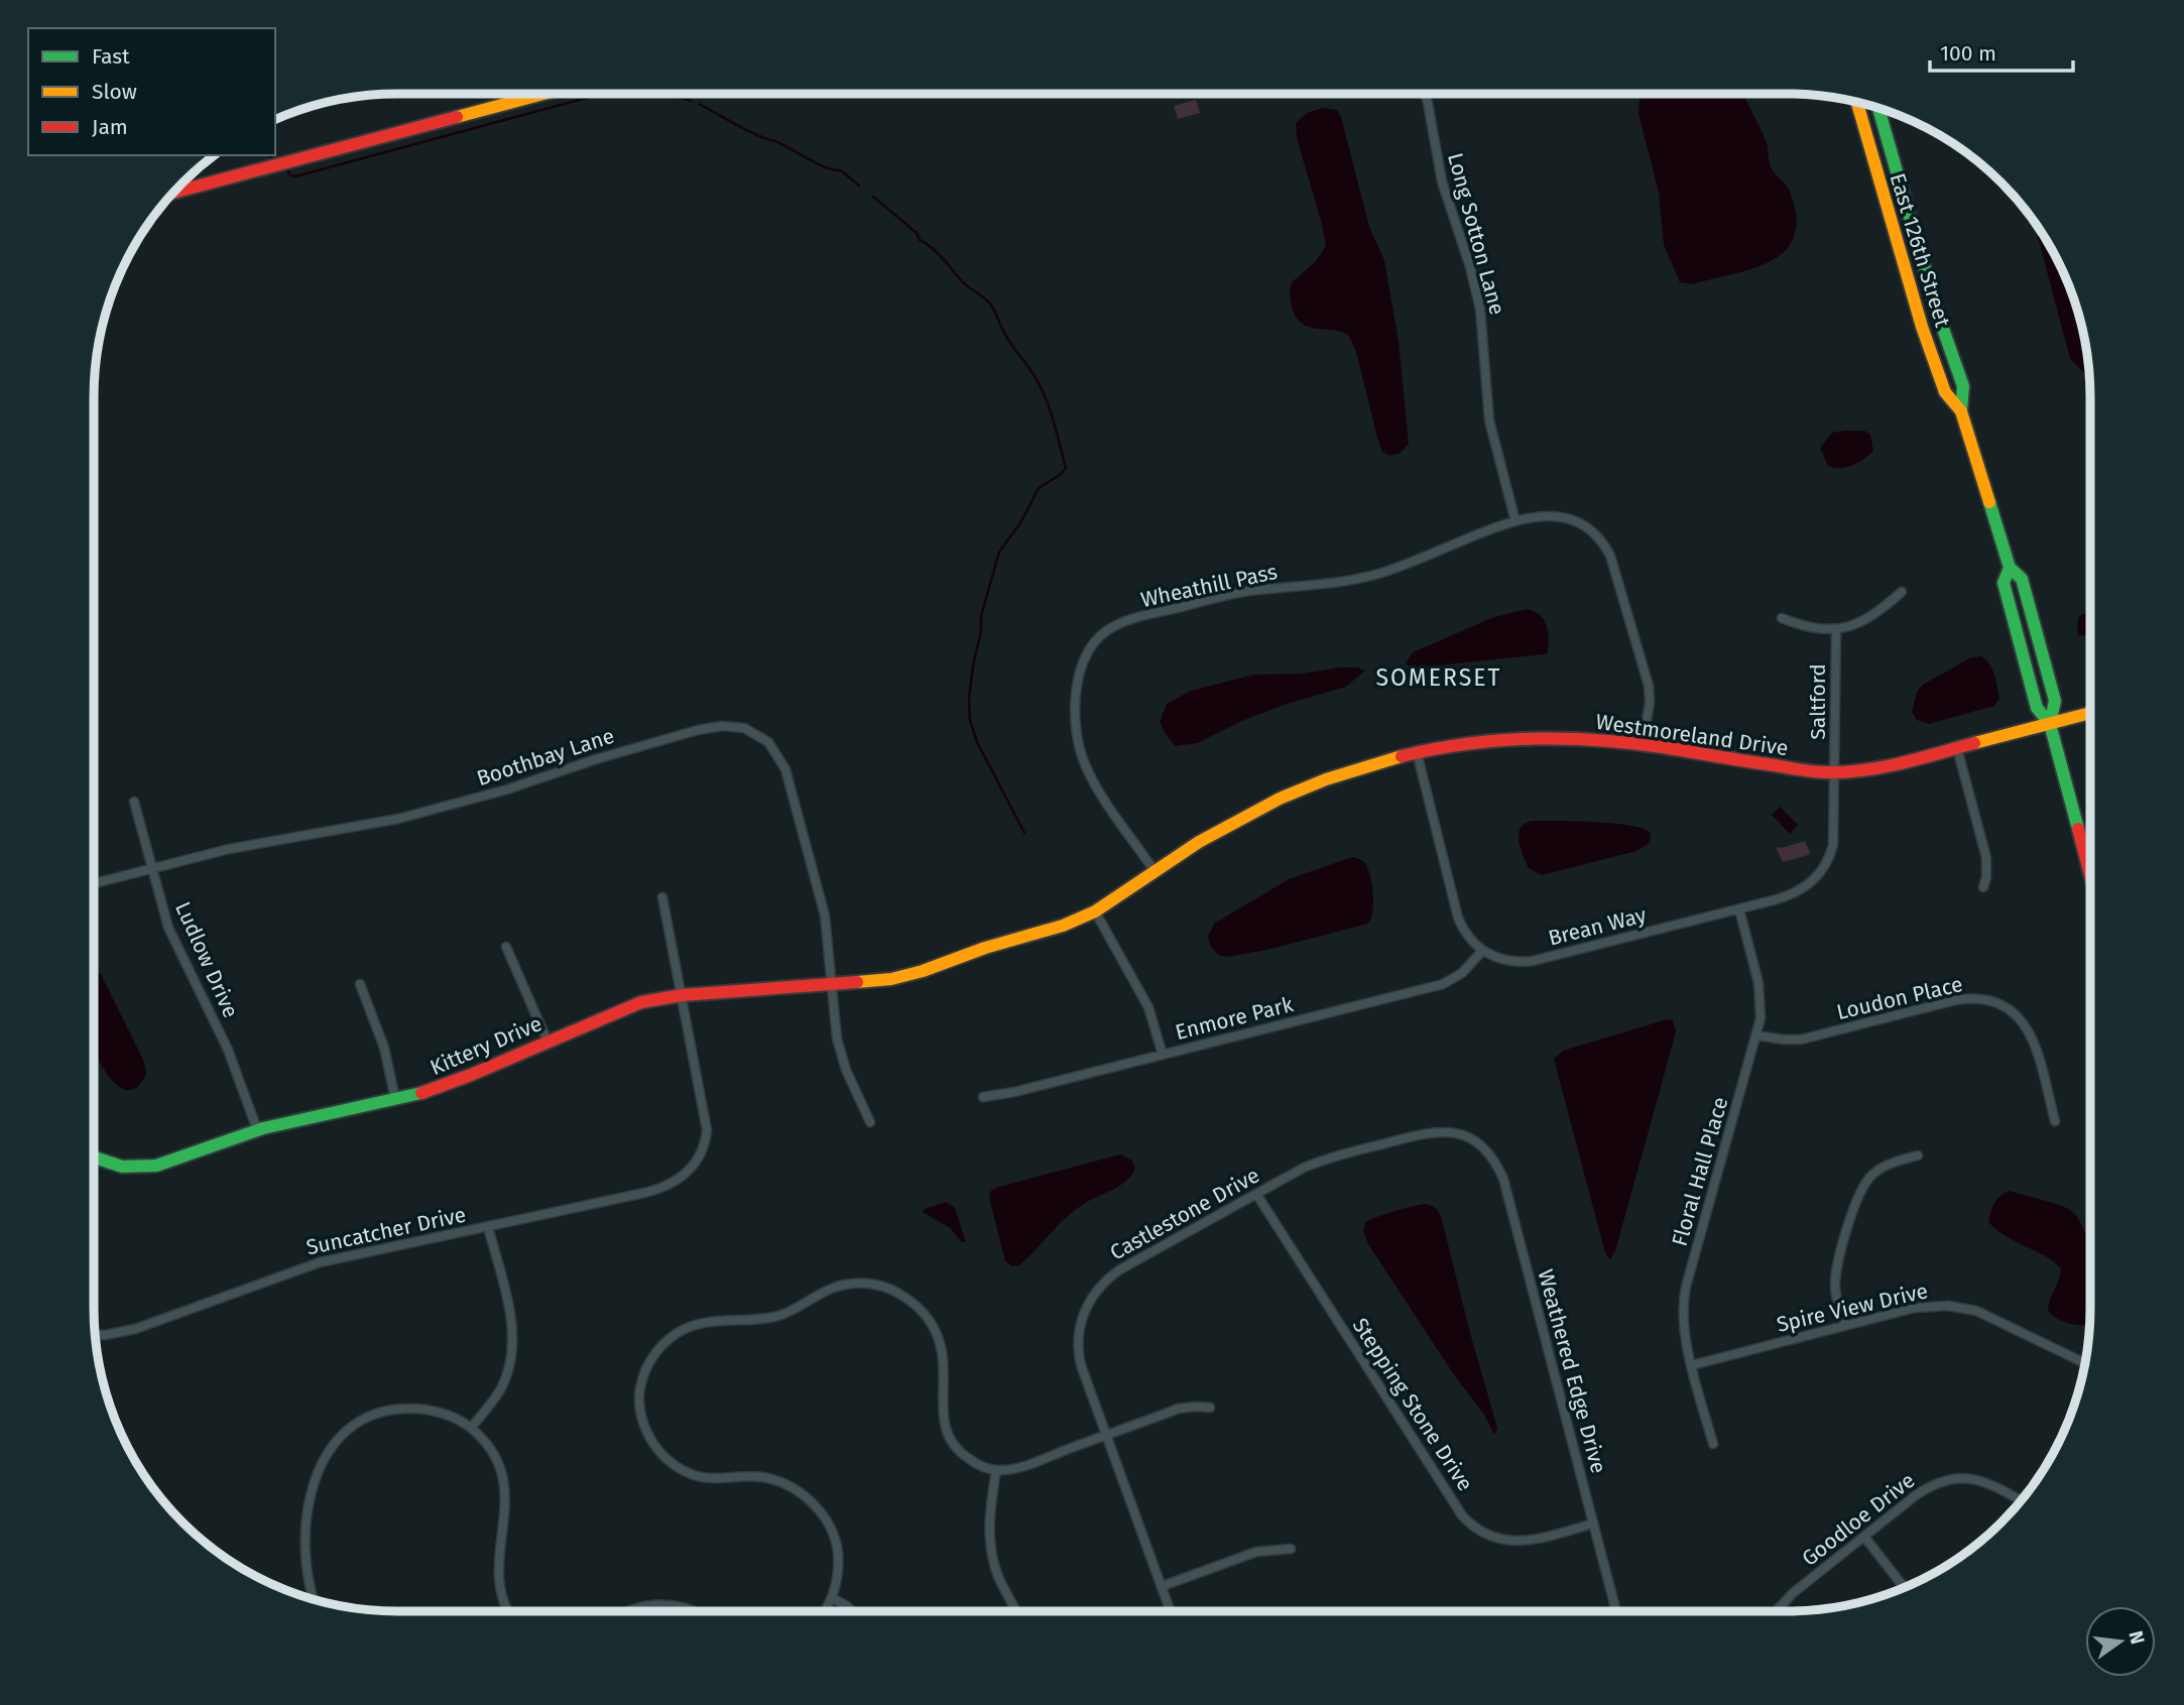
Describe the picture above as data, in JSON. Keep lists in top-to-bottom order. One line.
{"streets":{"street":["Long Sotton Lane","East 126th Street","Wheathill Pass","Saltford","Westmoreland Drive","Boothbay Lane","Brean Way","Ludlow Drive","Loudon Place","Enmore Park","Kittery Drive","Floral Hall Place","Castlestone Drive","Suncatcher Drive","Spire View Drive","Weathered Edge Drive","Stepping Stone Drive","Goodloe Drive"]},"crossings":[["Long Sotton Lane","Wheathill Pass"],["East 126th Street","Westmoreland Drive"],["Wheathill Pass","Westmoreland Drive"],["Saltford","Westmoreland Drive"],["Saltford","Brean Way"],["Westmoreland Drive","Brean Way"],["Westmoreland Drive","Kittery Drive"],["Boothbay Lane","Ludlow Drive"],["Boothbay Lane","Kittery Drive"],["Brean Way","Enmore Park"],["Brean Way","Floral Hall Place"],["Ludlow Drive","Kittery Drive"],["Loudon Place","Floral Hall Place"],["Kittery Drive","Suncatcher Drive"],["Floral Hall Place","Spire View Drive"],["Castlestone Drive","Weathered Edge Drive"],["Castlestone Drive","Stepping Stone Drive"],["Weathered Edge Drive","Stepping Stone Drive"]],"districts":["SOMERSET"],"legend":["Fast","Slow","Jam"],"scale_bar":"100 m","north":"right"}
